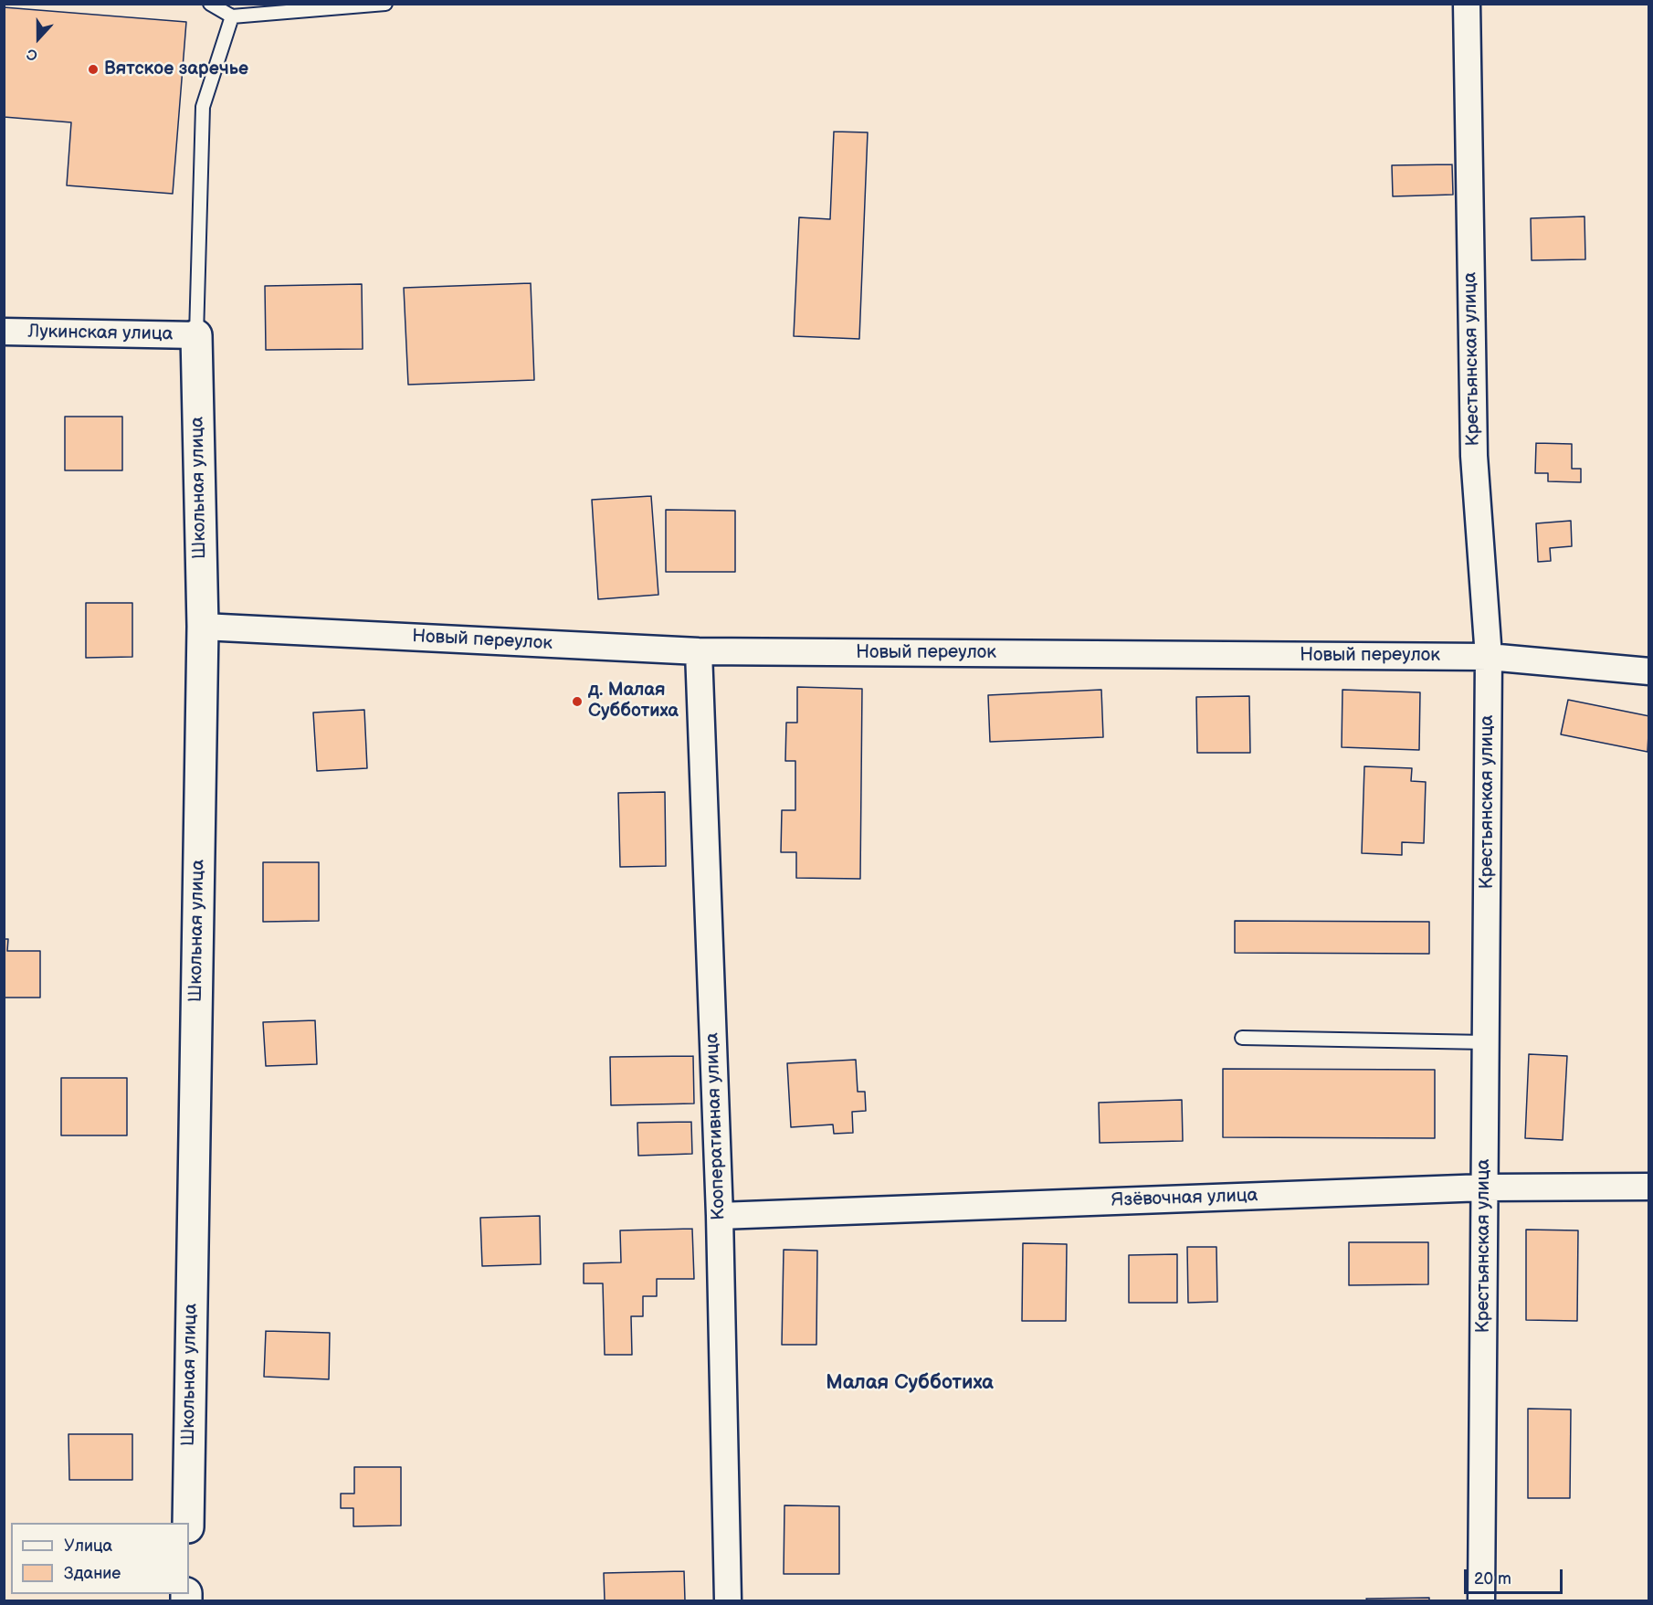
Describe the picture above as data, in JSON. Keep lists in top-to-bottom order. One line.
{"streets":{"street":["Лукинская улица","Крестьянская улица","Школьная улица","Новый переулок","Кооперативная улица","Язёвочная улица"]},"crossings":[["Лукинская улица","Школьная улица"],["Крестьянская улица","Новый переулок"],["Крестьянская улица","Язёвочная улица"],["Школьная улица","Новый переулок"],["Новый переулок","Кооперативная улица"],["Кооперативная улица","Язёвочная улица"]],"districts":["Малая Субботиха"],"places":["Вятское заречье","д. Малая Субботиха"],"legend":["Улица","Здание"],"scale_bar":"20 m","north":"bottom"}
